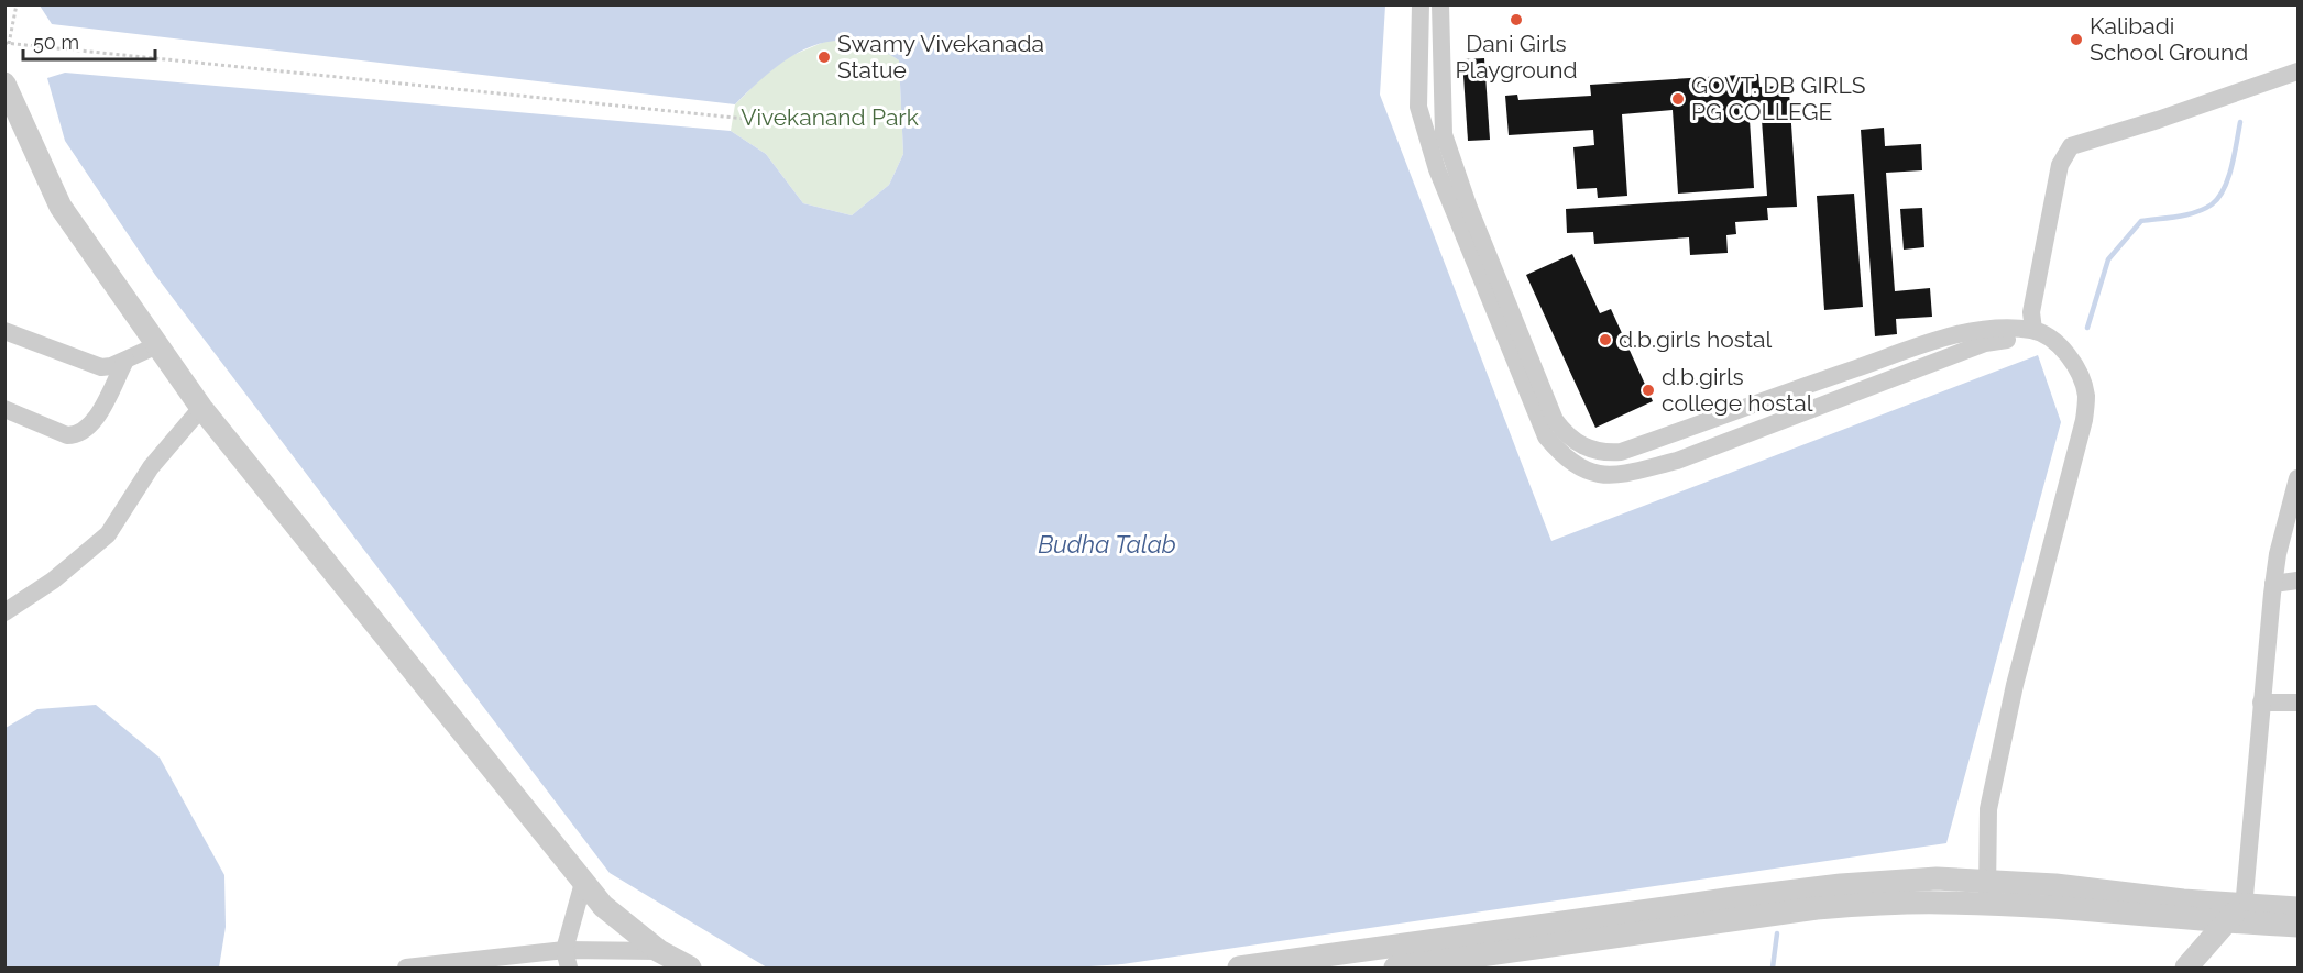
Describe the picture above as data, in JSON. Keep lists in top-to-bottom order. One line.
{"water":["Budha Talab"],"parks":["Vivekanand Park"],"places":["Dani Girls Playground","Kalibadi School Ground","Swamy Vivekanada Statue","GOVT. DB GIRLS PG COLLEGE","d.b.girls hostal","d.b.girls college hostal"],"scale_bar":"50 m"}
